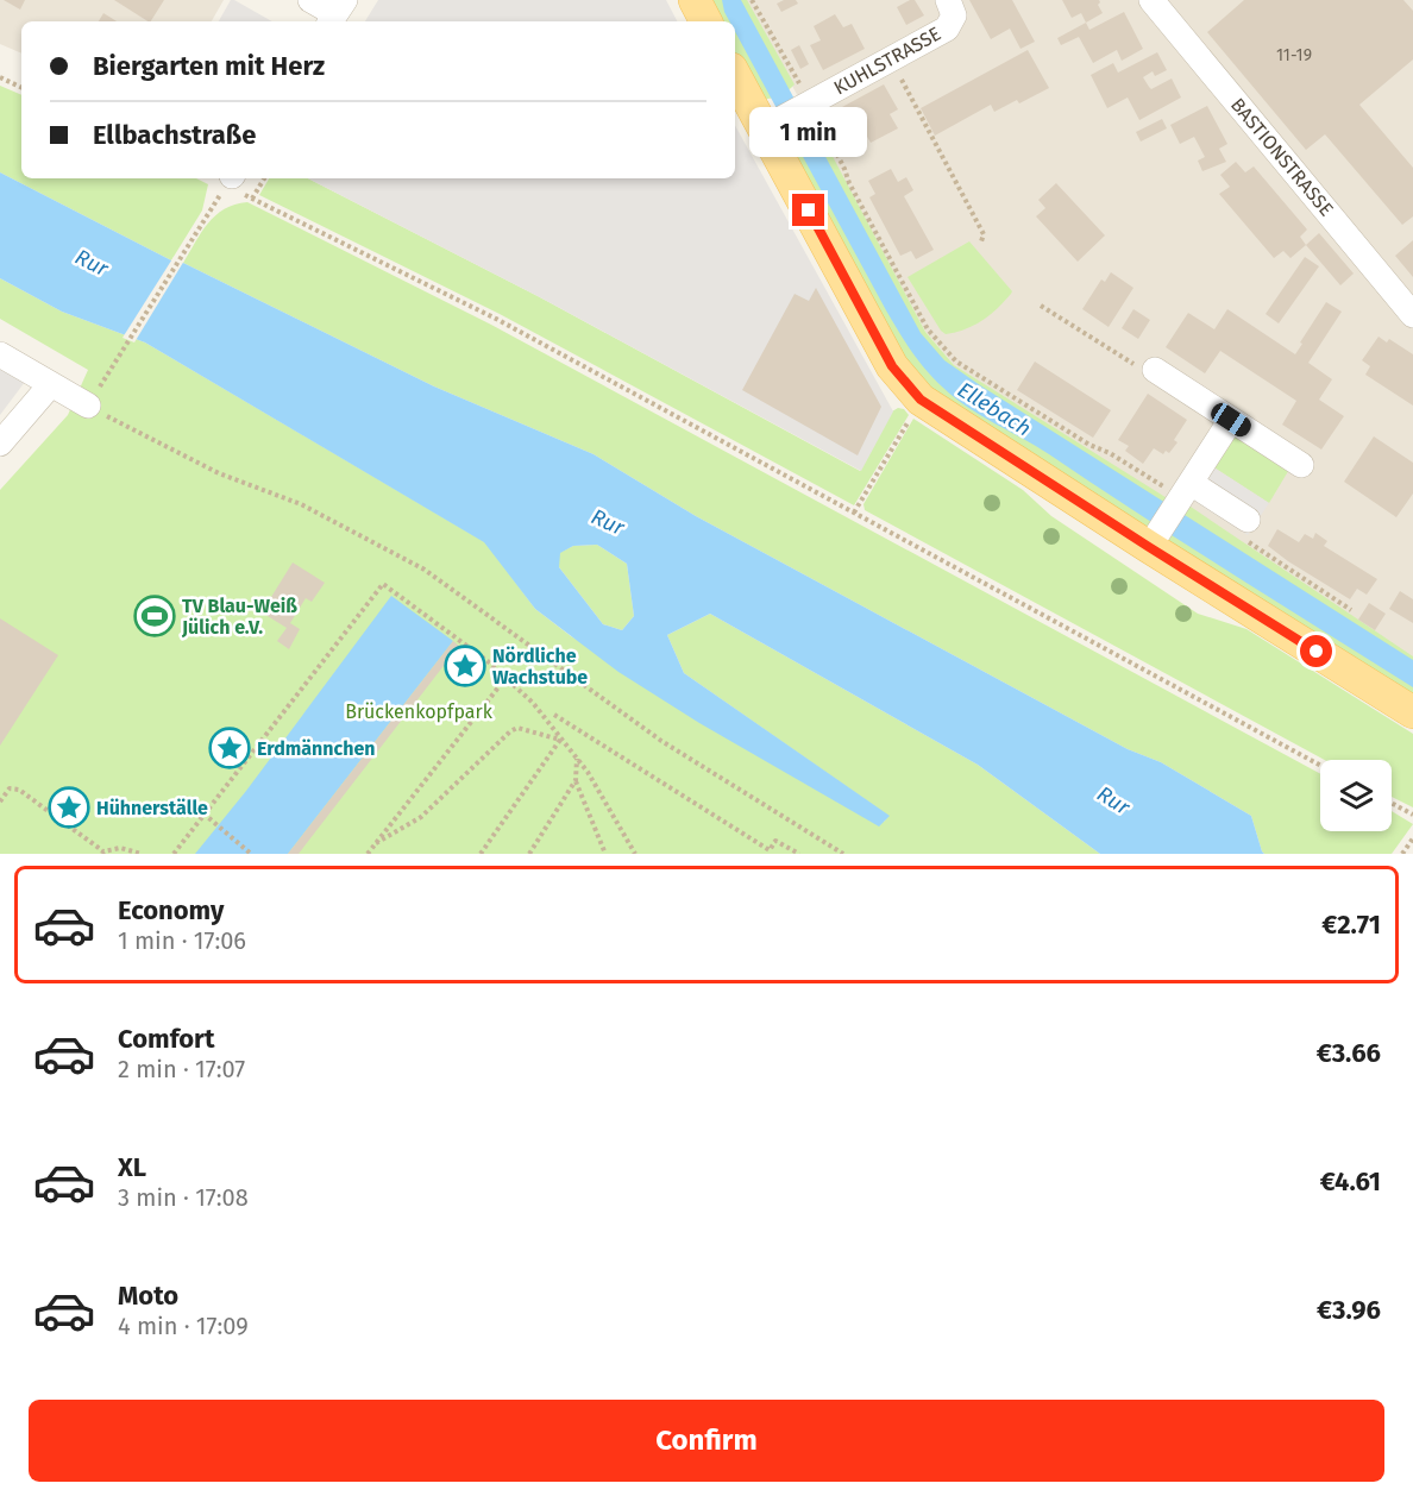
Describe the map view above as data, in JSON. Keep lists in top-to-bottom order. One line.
{"streets":{"street":["KUHLSTRASSE","BASTIONSTRASSE"]},"water":["Rur","Ellebach"],"parks":["Brückenkopfpark"],"places":{"sports":["TV Blau-Weiß Jülich e.V."],"place":["Nördliche Wachstube","Erdmännchen","Hühnerställe"]},"house_numbers":["11-19"],"page":{"banner":["Biergarten mit Herz","Ellbachstraße"],"bubble":"1 min","list":[{"name":"Economy","note":"1 min · 17:06","value":"€2.71"},{"name":"Comfort","note":"2 min · 17:07","value":"€3.66"},{"name":"XL","note":"3 min · 17:08","value":"€4.61"},{"name":"Moto","note":"4 min · 17:09","value":"€3.96"}],"buttons":"Confirm"}}
